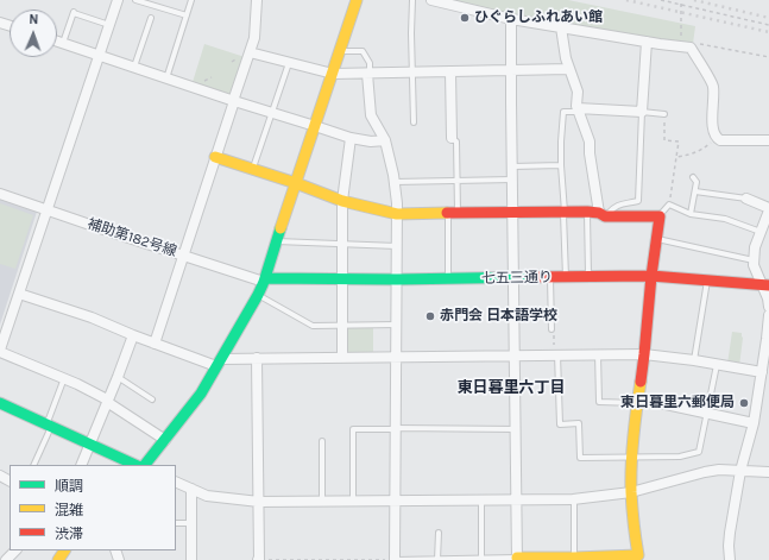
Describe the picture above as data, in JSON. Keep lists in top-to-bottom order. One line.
{"streets":{"street":["補助第182号線","七五三通り"]},"crossings":[["補助第182号線","七五三通り"]],"districts":["東日暮里六丁目"],"places":["ひぐらしふれあい館","赤門会 日本語学校","東日暮里六郵便局"],"legend":["順調","混雑","渋滞"],"north":"top"}
